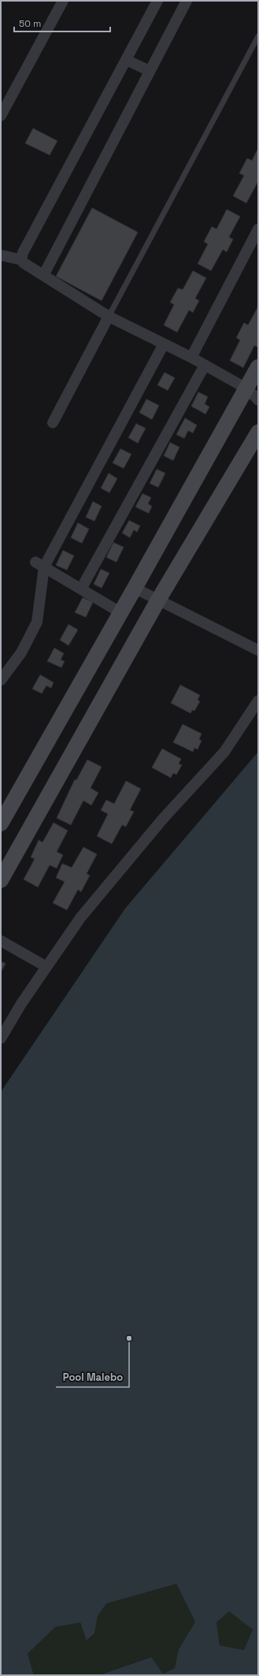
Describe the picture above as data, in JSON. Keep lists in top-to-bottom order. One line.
{"places":["Pool Malebo"],"scale_bar":"50 m"}
